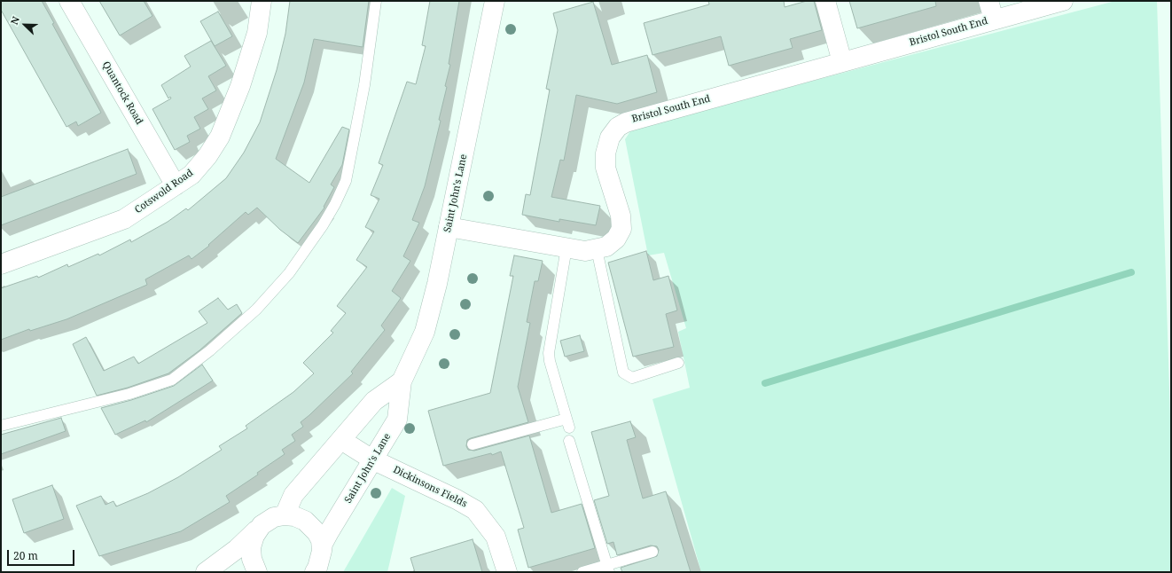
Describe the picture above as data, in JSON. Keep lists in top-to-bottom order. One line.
{"streets":{"street":["Bristol South End","Quantock Road","Cotswold Road","Saint John's Lane","Dickinsons Fields"]},"crossings":[["Bristol South End","Saint John's Lane"],["Quantock Road","Cotswold Road"],["Saint John's Lane","Dickinsons Fields"]],"scale_bar":"20 m","north":"top left"}
